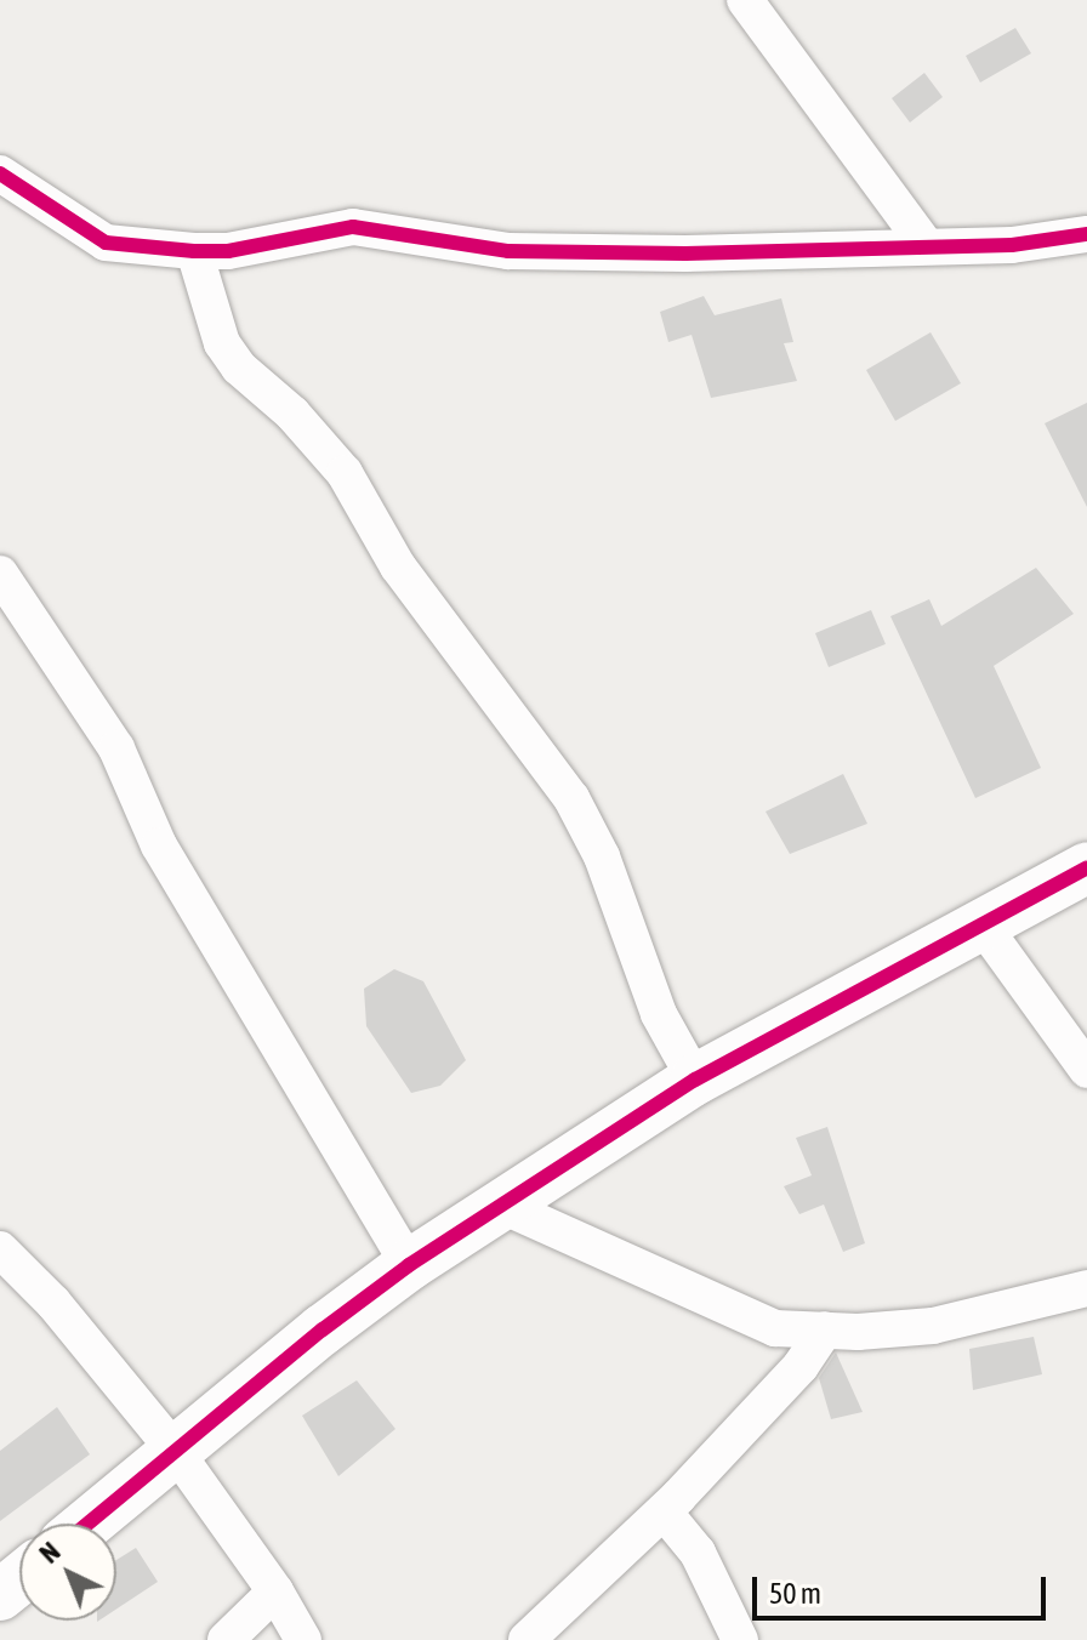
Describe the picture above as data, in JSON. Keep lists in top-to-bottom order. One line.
{"scale_bar":"50 m","north":"top left"}
